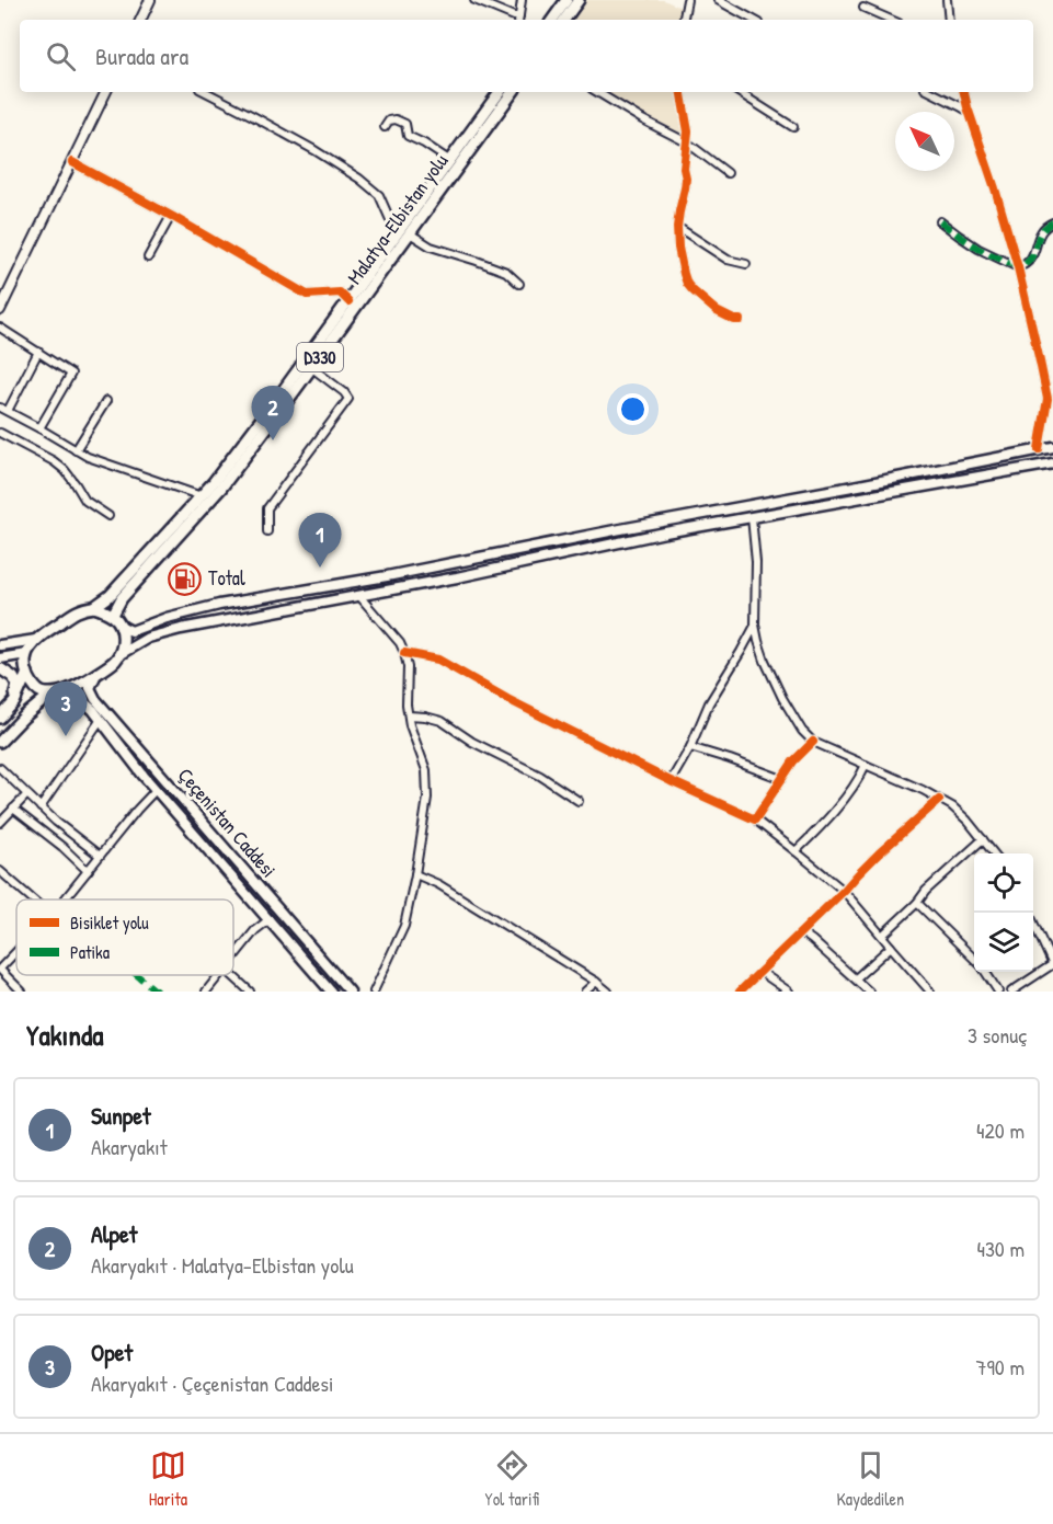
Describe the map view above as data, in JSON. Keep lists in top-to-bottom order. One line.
{"streets":{"main road":["Malatya-Elbistan yolu","D330","Çeçenistan Caddesi"]},"crossings":[["Malatya-Elbistan yolu","Çeçenistan Caddesi"]],"places":{"fuel station":["Total"]},"legend":["Bisiklet yolu","Patika"],"north":"top left","page":{"search":"Burada ara","pins":["2","1","3"],"heading":["Yakında","3 sonuç"],"list":[{"mark":"1","name":"Sunpet","note":"Akaryakıt","value":"420 m"},{"mark":"2","name":"Alpet","note":"Akaryakıt · Malatya-Elbistan yolu","value":"430 m"},{"mark":"3","name":"Opet","note":"Akaryakıt · Çeçenistan Caddesi","value":"790 m"}],"nav":["Harita","Yol tarifi","Kaydedilen"]}}
